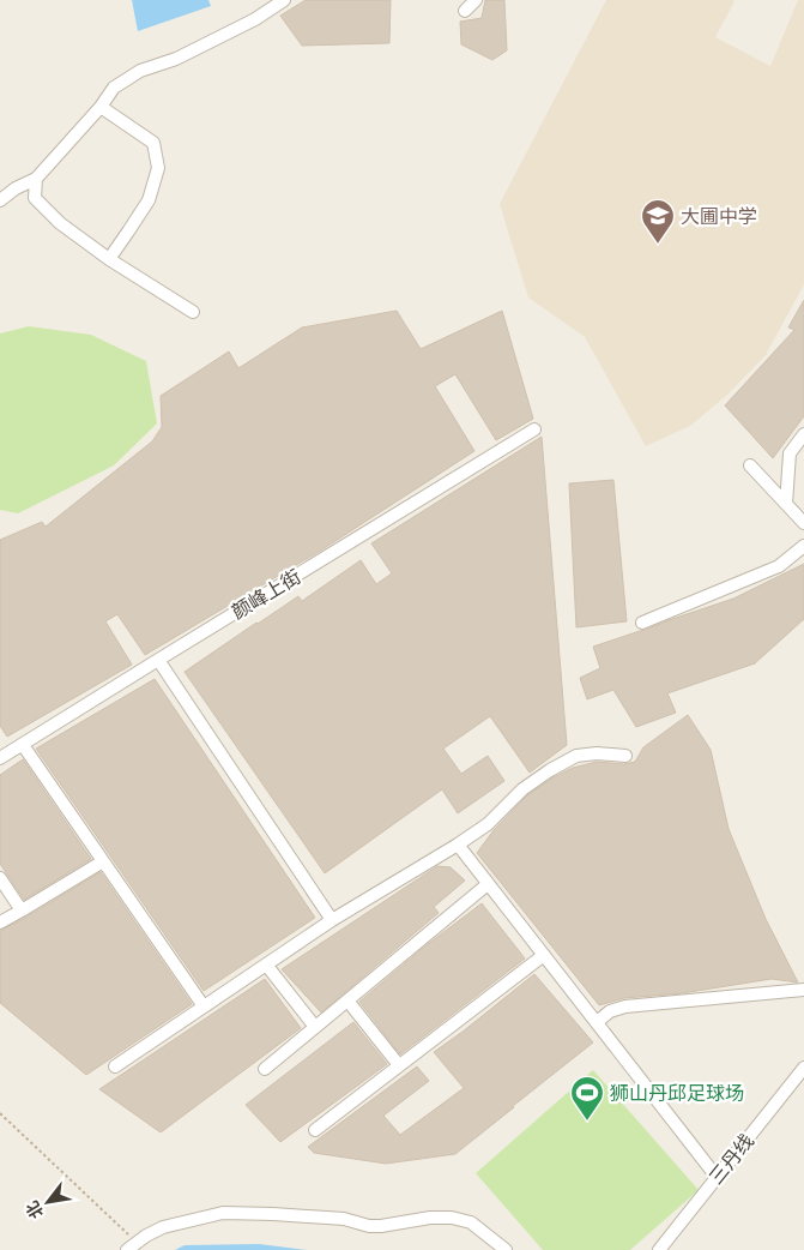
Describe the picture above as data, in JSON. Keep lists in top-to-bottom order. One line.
{"streets":{"street":["颜峰上街","三丹线"]},"places":{"school or university":["大圃中学"],"sports":["狮山丹邱足球场"]},"north":"bottom left"}
